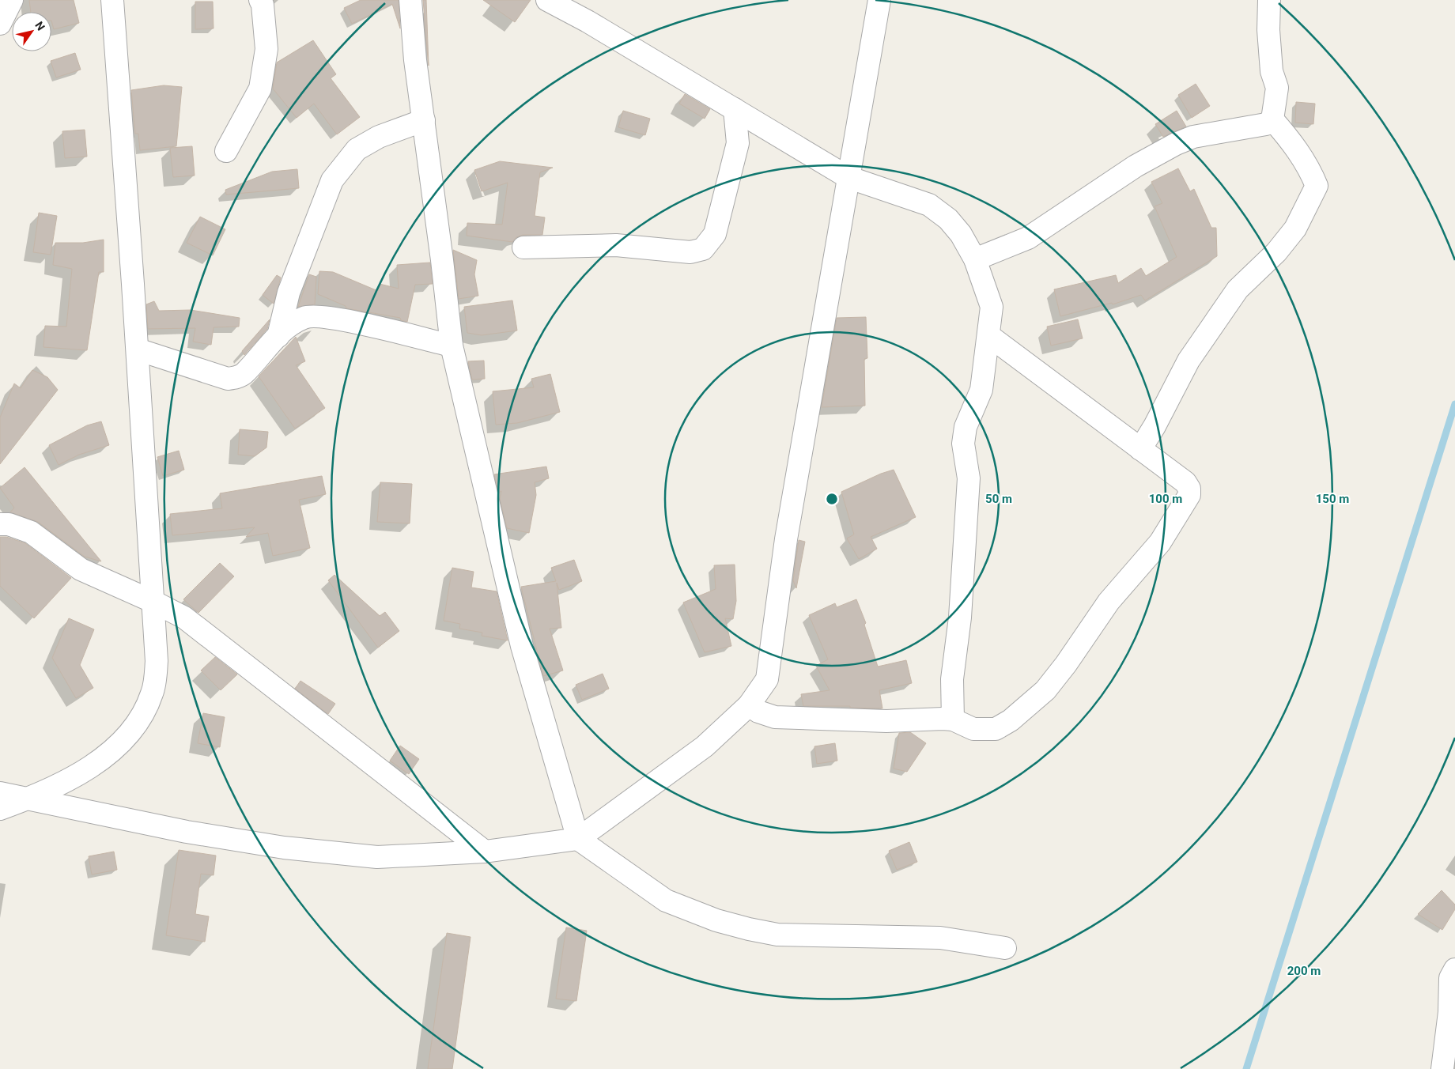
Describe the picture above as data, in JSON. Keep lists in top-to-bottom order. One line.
{"north":"top right","rings":["50 m","100 m","150 m","200 m"]}
